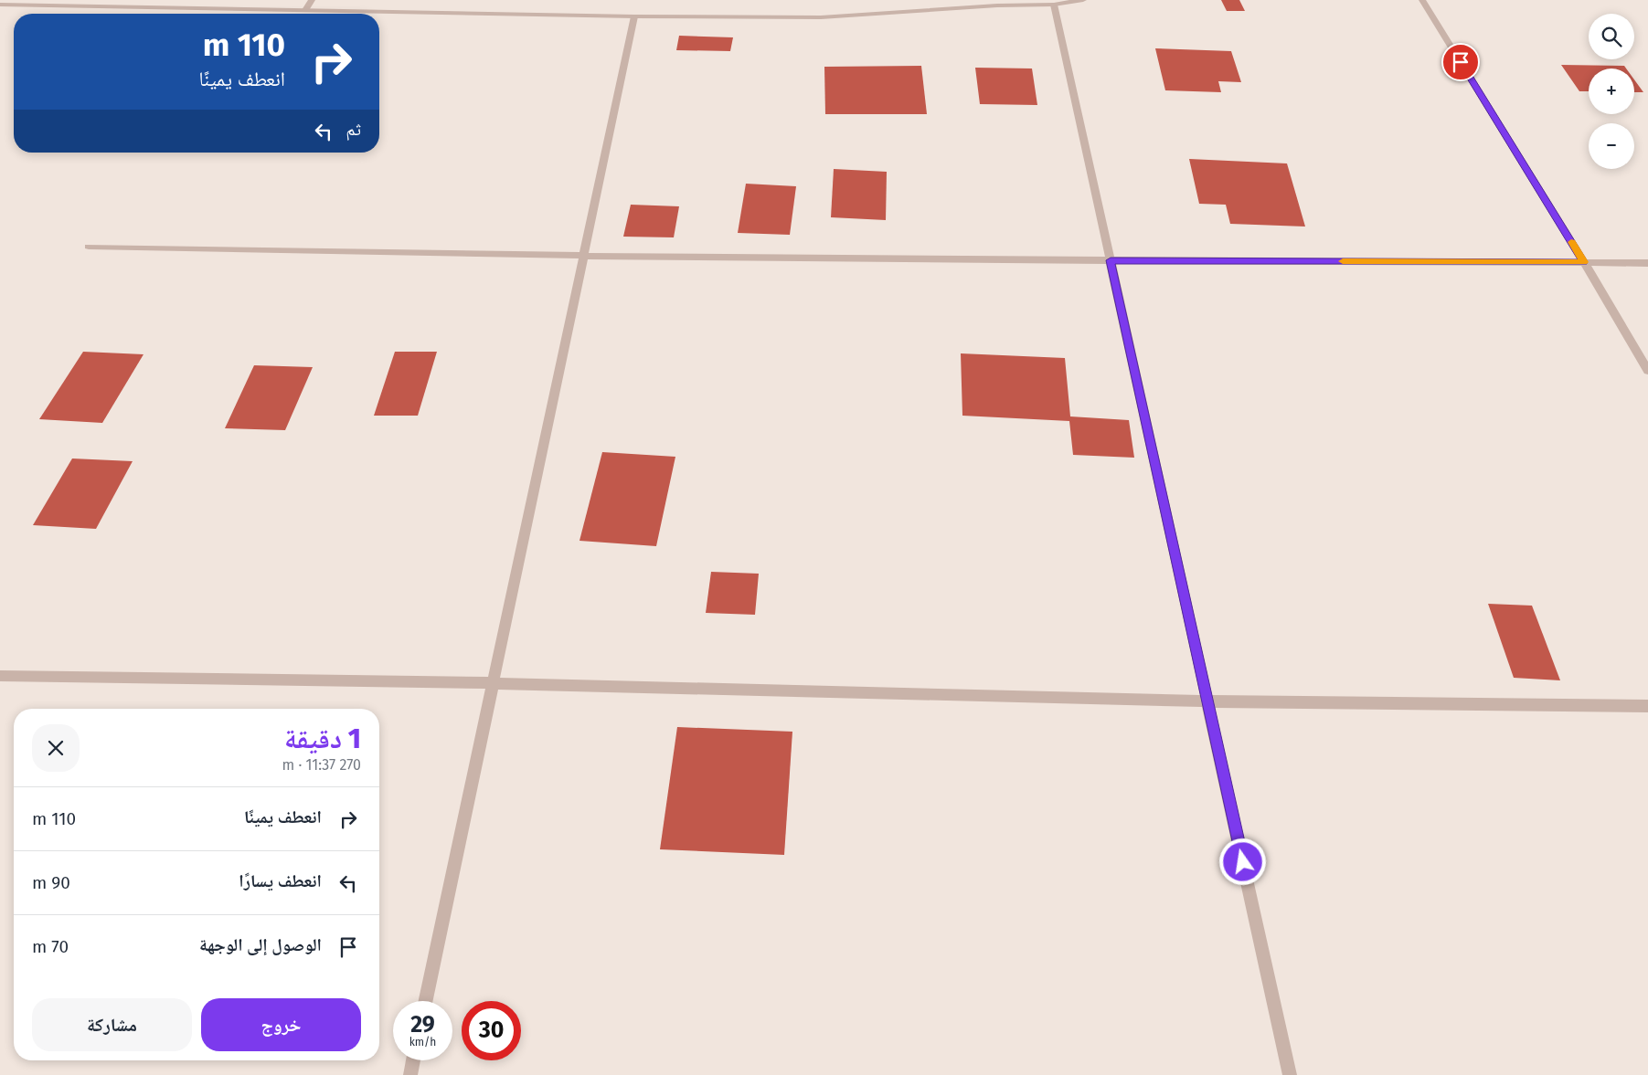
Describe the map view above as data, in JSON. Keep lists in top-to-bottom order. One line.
{"page":{"map_buttons":["+","−"],"turn":["110 m","انعطف يمينًا"],"then":"ثم","heading":["1 دقيقة","270 m · 11:37"],"list":[{"name":"انعطف يمينًا","value":"110 m"},{"name":"انعطف يسارًا","value":"90 m"},{"name":"الوصول إلى الوجهة","value":"70 m"}],"buttons":["خروج","مشاركة"],"speed":"29 km/h","limit":"30"}}
